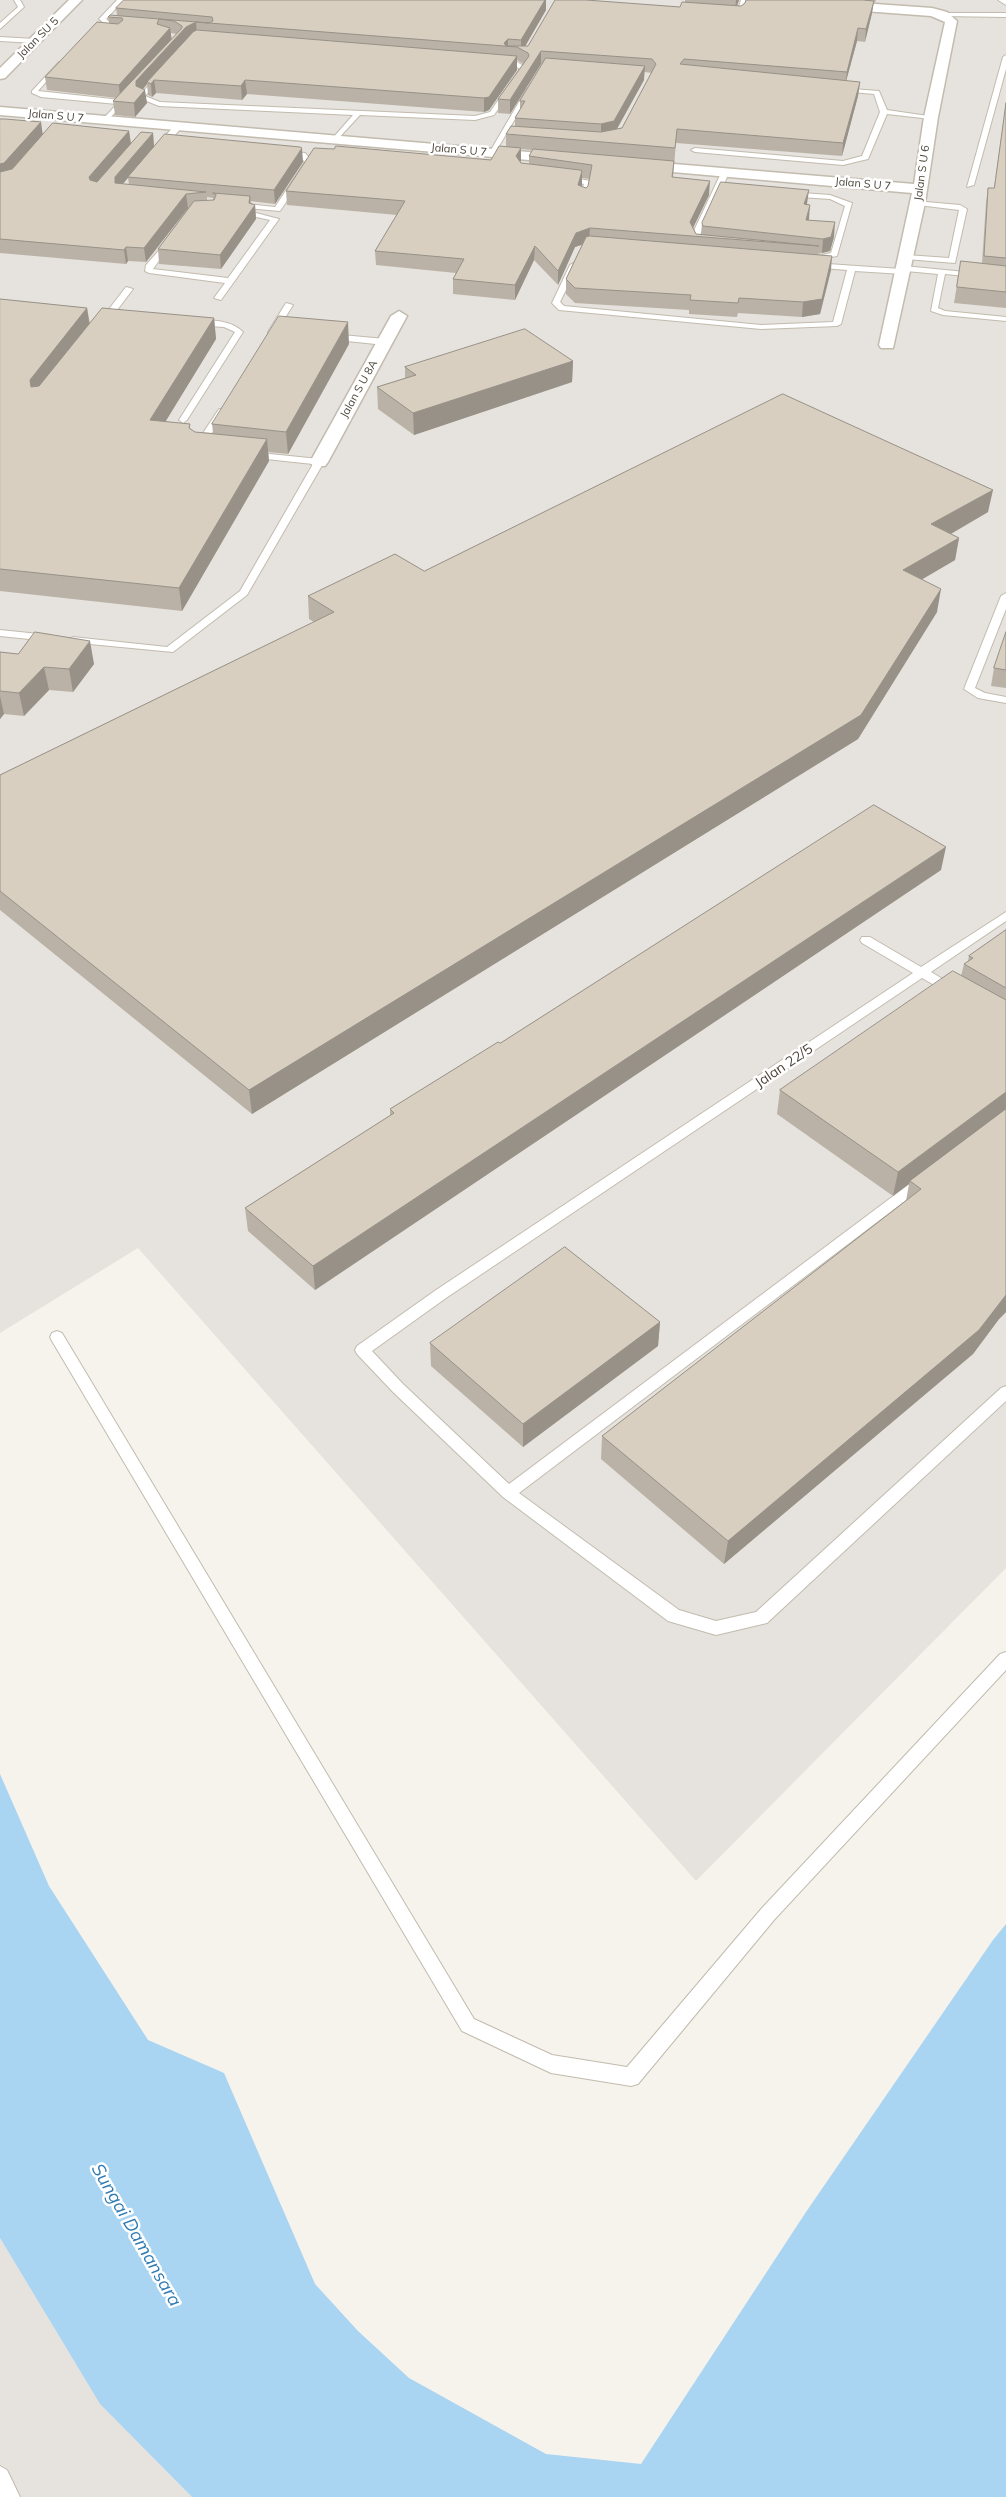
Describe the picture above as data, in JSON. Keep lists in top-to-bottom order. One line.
{"streets":{"street":["Jalan SU 5","Jalan S U 7","Jalan S U 6","Jalan S U 8A"],"lane":["Jalan 22/5"]},"crossings":[["Jalan S U 7","Jalan S U 6"]],"water":["Sungai Damansara"]}
